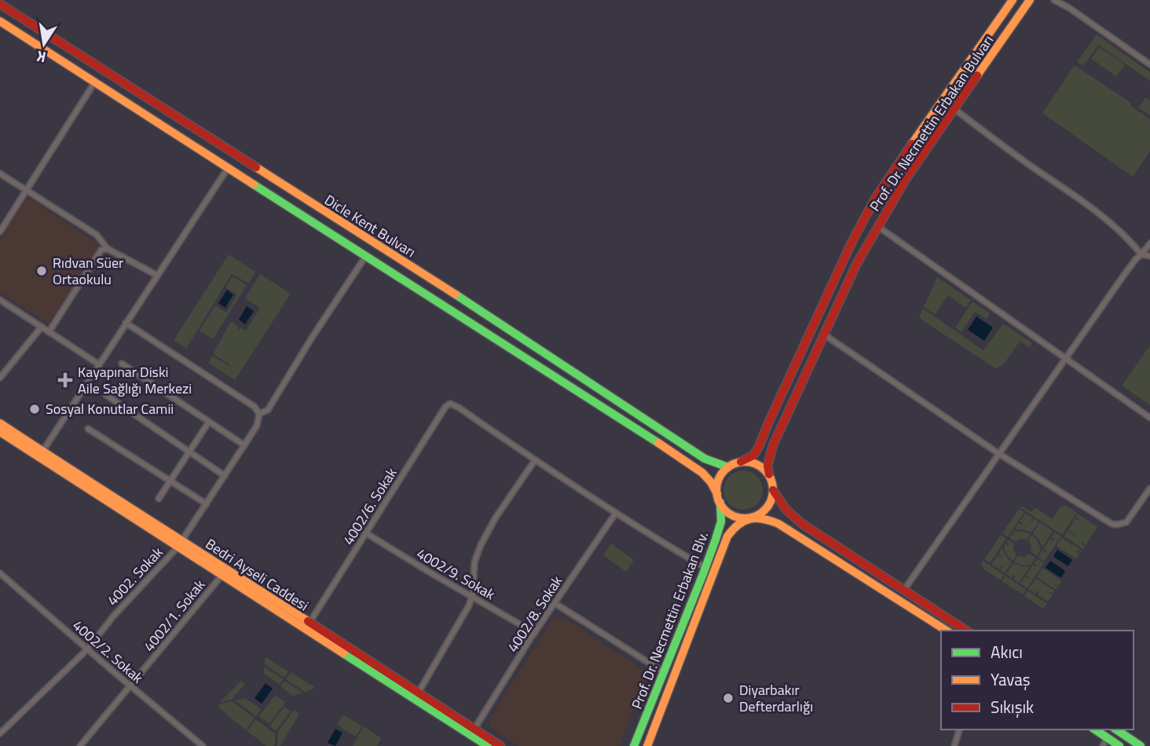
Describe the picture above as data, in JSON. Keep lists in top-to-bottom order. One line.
{"streets":{"main road":["Prof. Dr. Necmettin Erbakan Bulvarı","Dicle Kent Bulvarı","Bedri Ayseli Caddesi","Prof. Dr. Necmettin Erbakan Blv."],"street":["4002/6. Sokak","4002/9. Sokak","4002. Sokak","4002/8. Sokak","4002/1. Sokak","4002/2. Sokak"]},"crossings":[["Prof. Dr. Necmettin Erbakan Bulvarı","Dicle Kent Bulvarı"],["Prof. Dr. Necmettin Erbakan Bulvarı","Prof. Dr. Necmettin Erbakan Blv."],["Dicle Kent Bulvarı","4002. Sokak"],["Dicle Kent Bulvarı","Prof. Dr. Necmettin Erbakan Blv."],["4002/6. Sokak","4002/9. Sokak"],["4002/6. Sokak","Bedri Ayseli Caddesi"],["4002/9. Sokak","4002/8. Sokak"],["Bedri Ayseli Caddesi","4002. Sokak"],["Bedri Ayseli Caddesi","4002/8. Sokak"],["Bedri Ayseli Caddesi","4002/1. Sokak"],["4002. Sokak","4002/2. Sokak"],["4002/1. Sokak","4002/2. Sokak"]],"places":{"other":["Rıdvan Süer Ortaokulu","Sosyal Konutlar Camii","Diyarbakır Defterdarlığı"],"health":["Kayapınar Diski Aile Sağlığı Merkezi"]},"legend":["Akıcı","Yavaş","Sıkışık"],"north":"bottom"}
